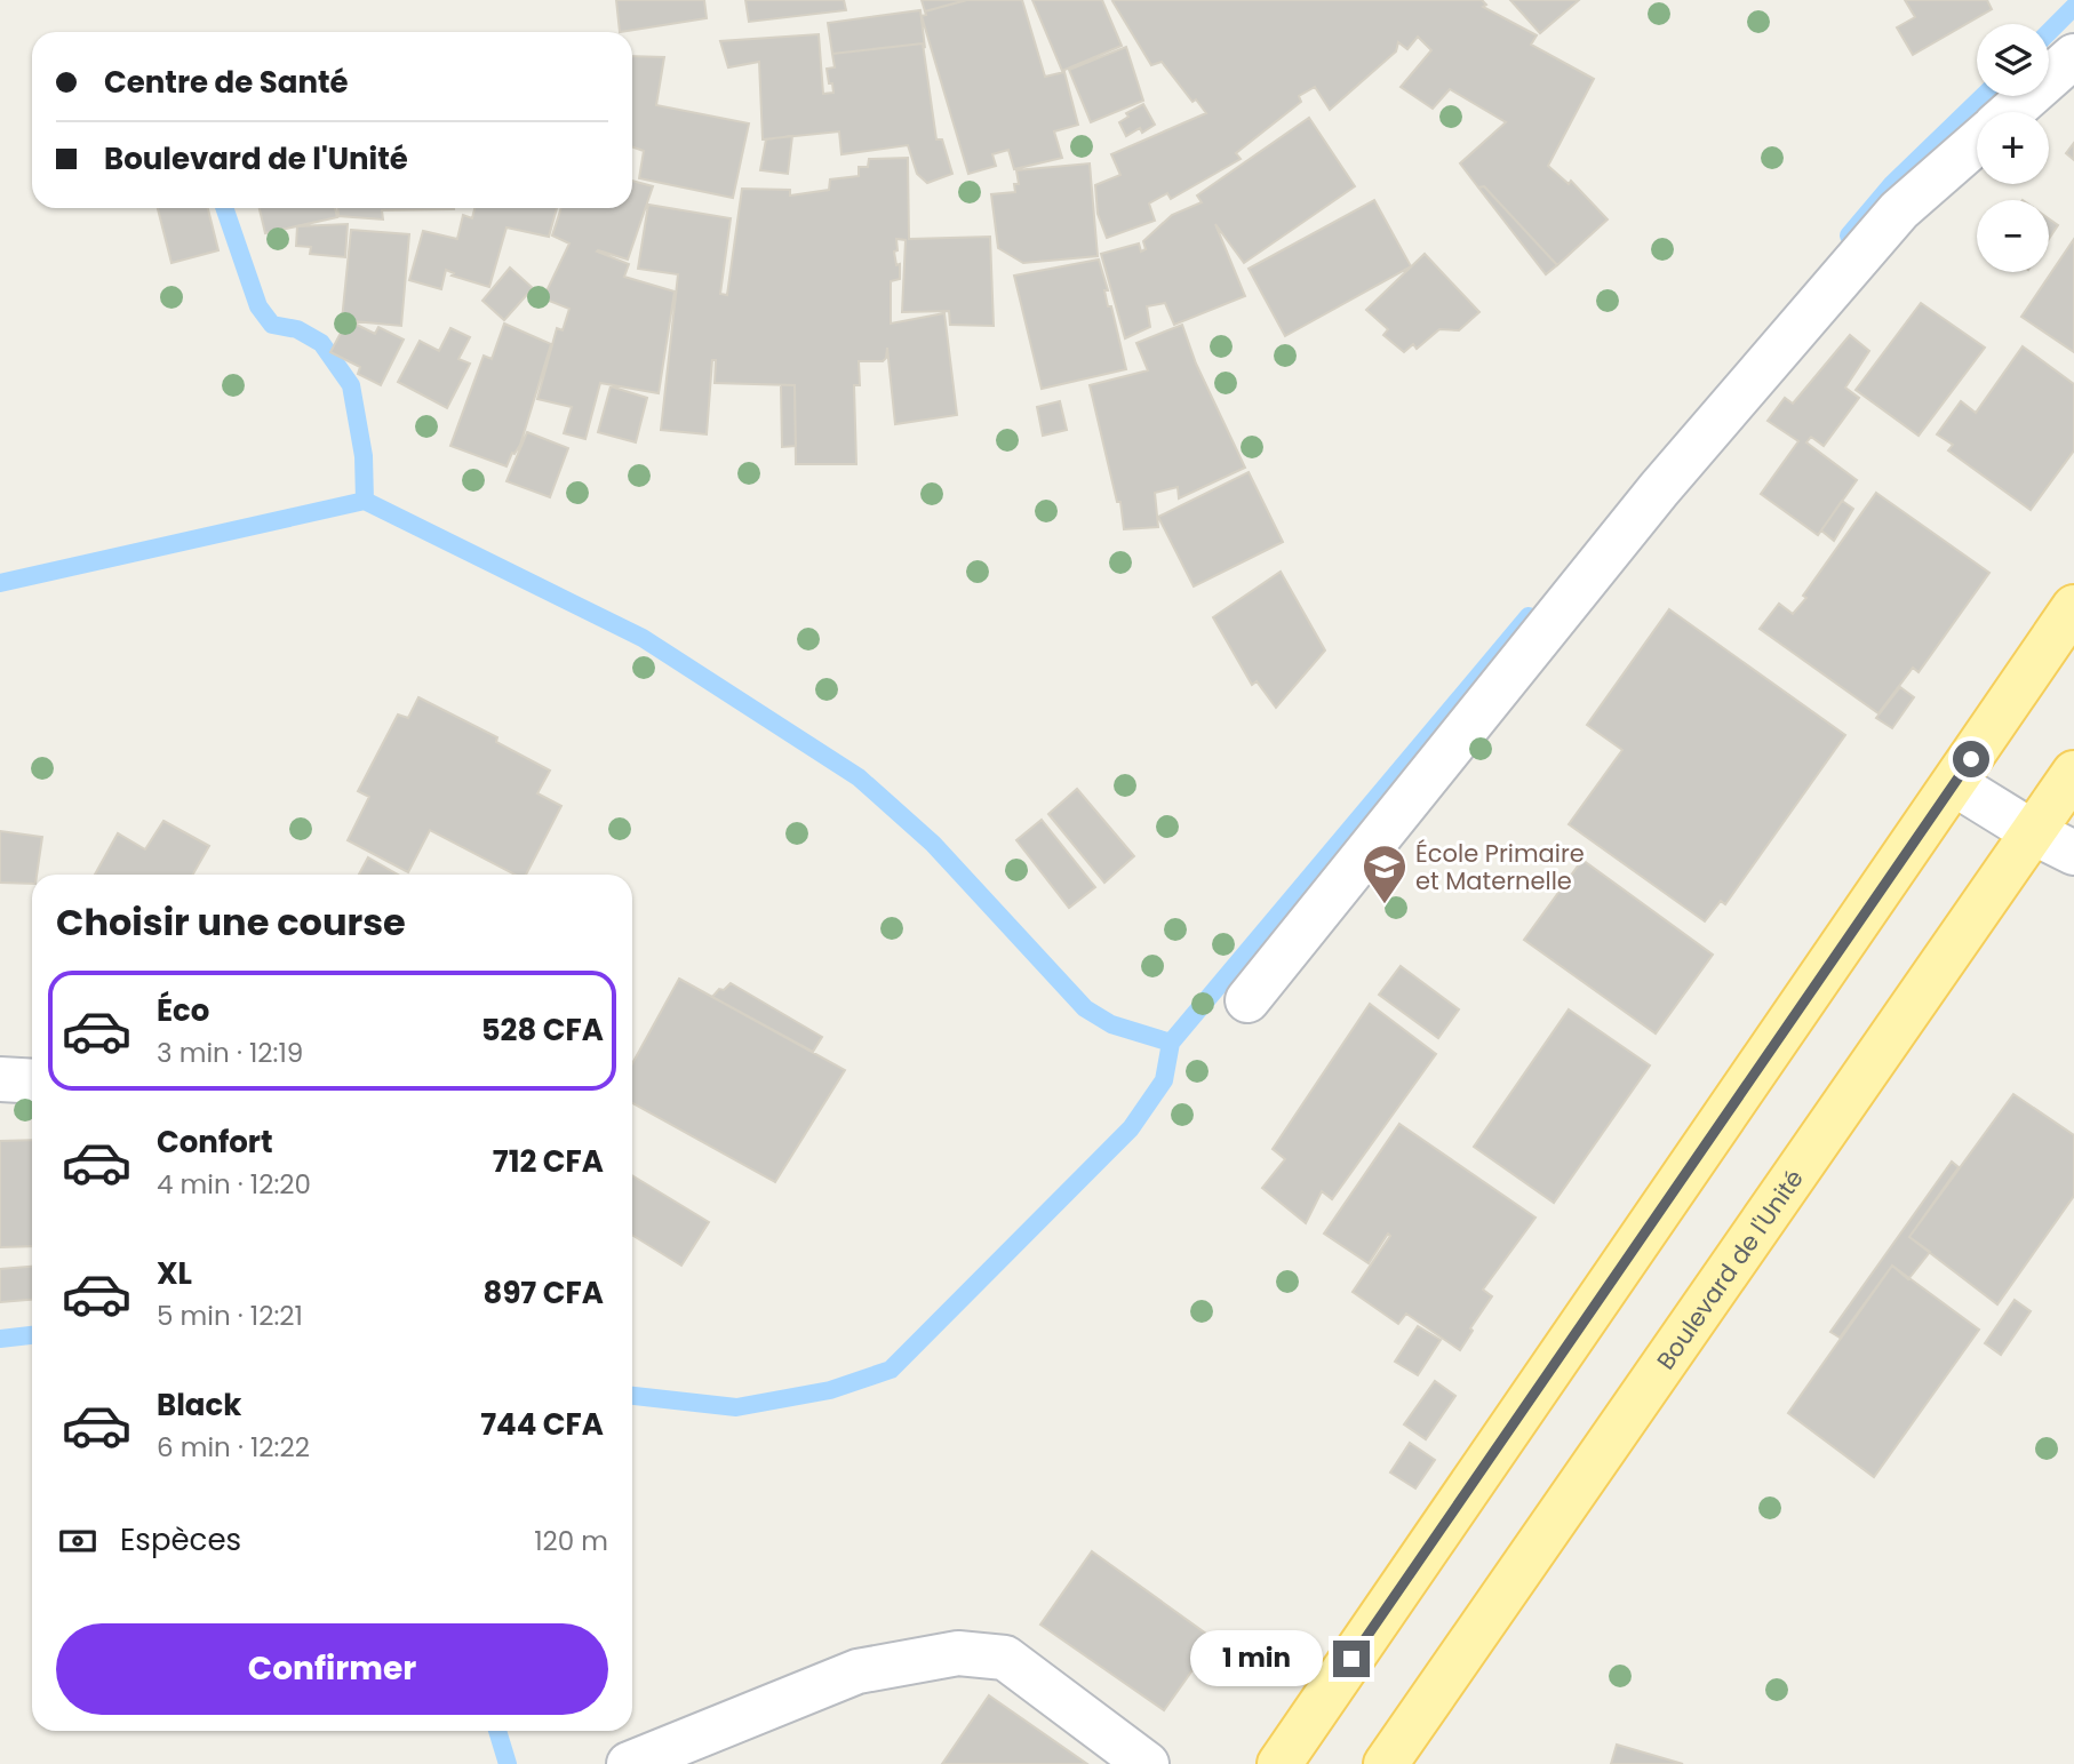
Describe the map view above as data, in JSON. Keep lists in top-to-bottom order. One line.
{"streets":{"main road":["Boulevard de l'Unité"]},"places":{"school or university":["École Primaire et Maternelle"]},"page":{"map_buttons":["+","−"],"banner":["Centre de Santé","Boulevard de l'Unité"],"heading":"Choisir une course","list":[{"name":"Éco","note":"3 min · 12:19","value":"528 CFA"},{"name":"Confort","note":"4 min · 12:20","value":"712 CFA"},{"name":"XL","note":"5 min · 12:21","value":"897 CFA"},{"name":"Black","note":"6 min · 12:22","value":"744 CFA"}],"pay":["Espèces","120 m"],"buttons":"Confirmer","bubble":"1 min"}}
